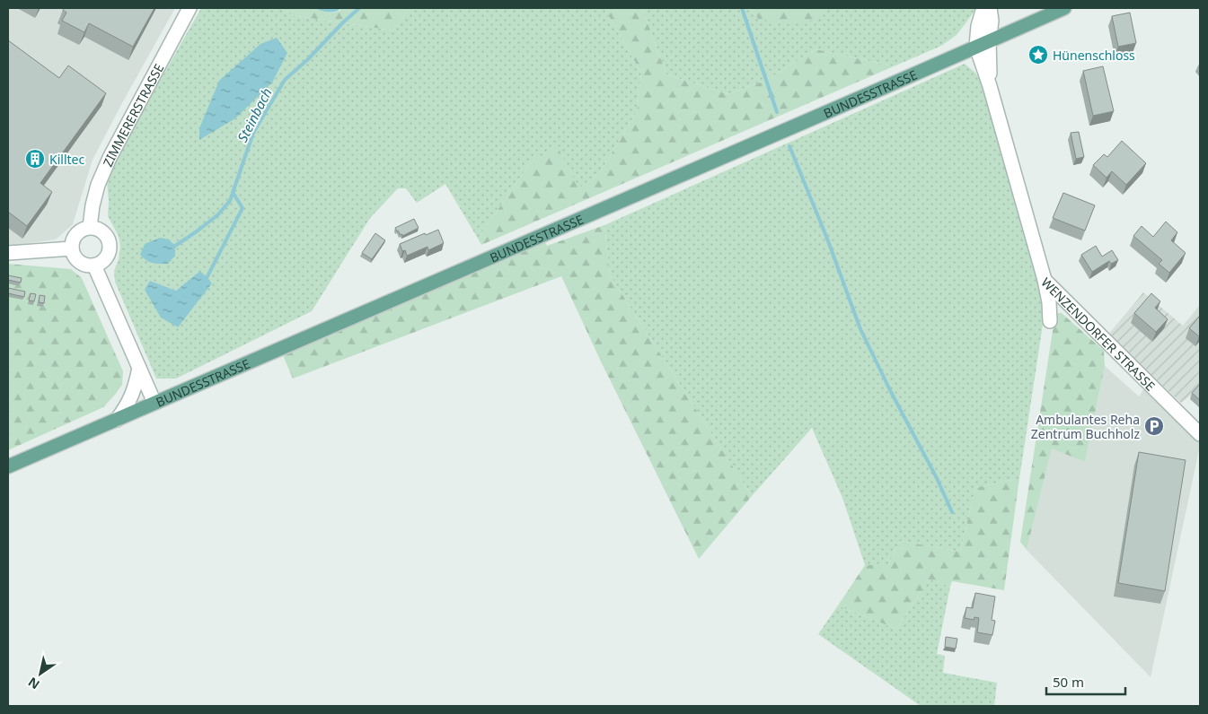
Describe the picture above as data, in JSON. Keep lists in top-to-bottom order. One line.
{"streets":{"main road":["BUNDESSTRASSE"],"street":["ZIMMERERSTRASSE","WENZENDORFER STRASSE"]},"crossings":[["BUNDESSTRASSE","WENZENDORFER STRASSE"]],"water":["Steinbach"],"places":{"place":["Hünenschloss"],"building":["Killtec"],"parking":["Ambulantes Reha Zentrum Buchholz"]},"scale_bar":"50 m","north":"bottom left"}
